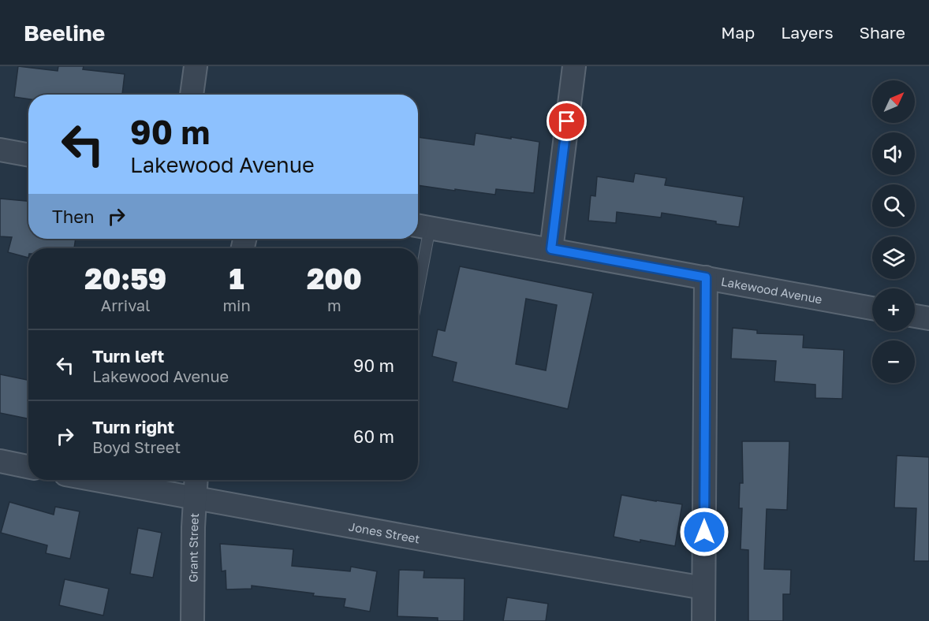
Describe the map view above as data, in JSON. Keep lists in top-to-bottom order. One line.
{"streets":{"street":["Lakewood Avenue","Jones Street","Grant Street"]},"crossings":[["Jones Street","Grant Street"]],"north":"top right","page":{"header":"Beeline","nav":["Map","Layers","Share"],"map_buttons":["+","−"],"turn":["90 m","Lakewood Avenue"],"then":"Then","eta":["20:59","Arrival","1","min","200","m"],"list":[{"name":"Turn left","note":"Lakewood Avenue","value":"90 m"},{"name":"Turn right","note":"Boyd Street","value":"60 m"}]}}
